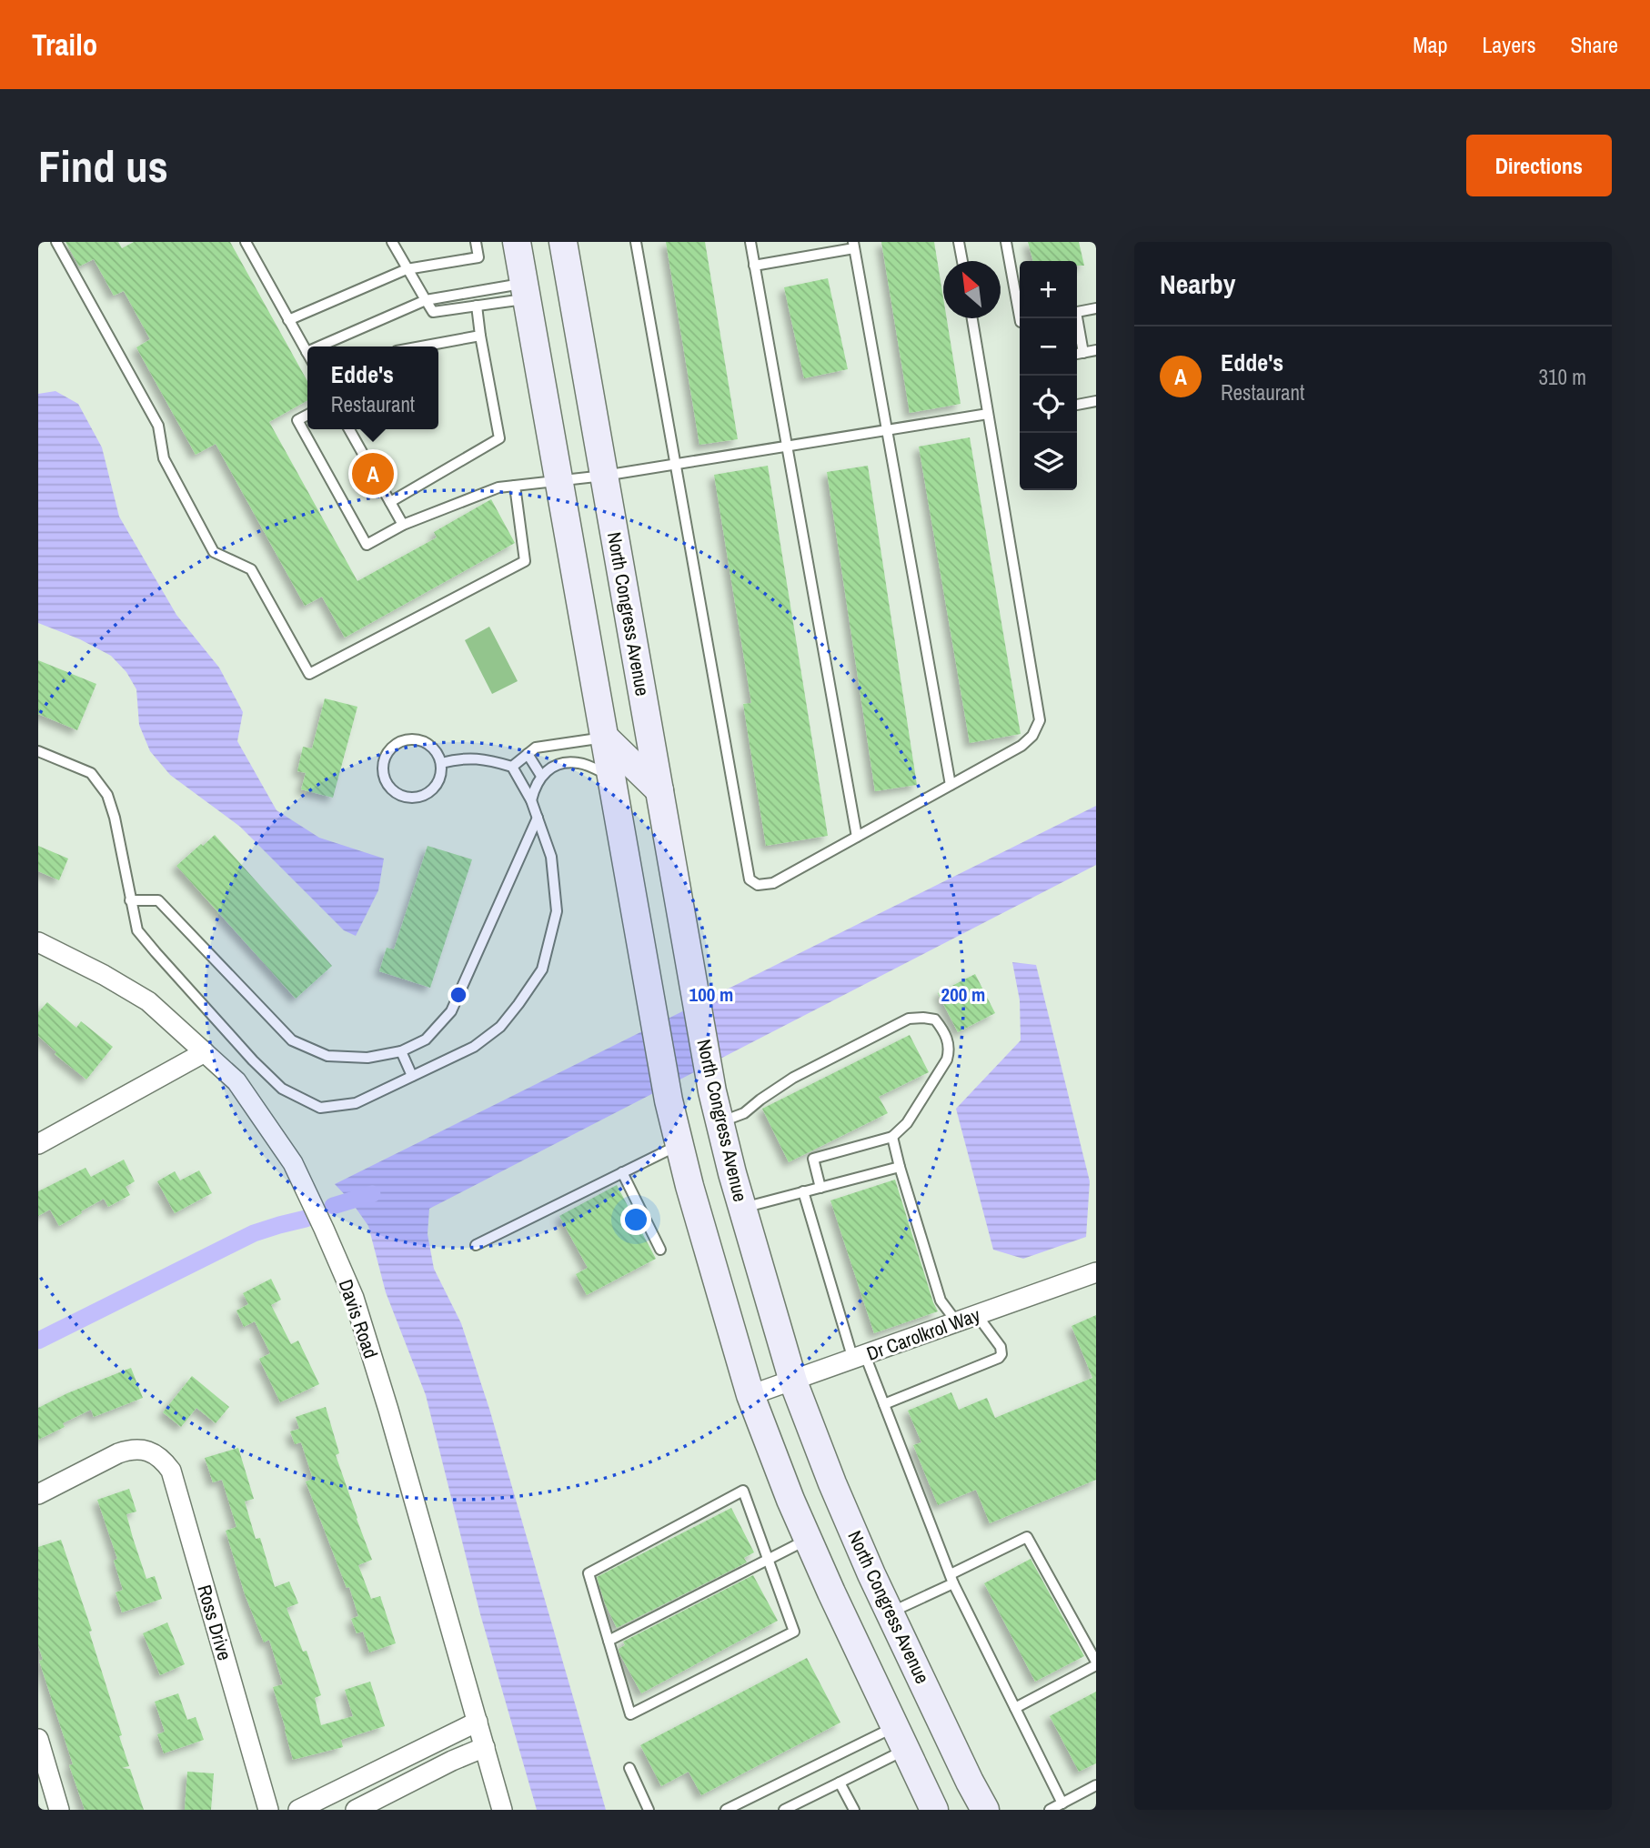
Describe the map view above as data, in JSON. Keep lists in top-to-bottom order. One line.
{"streets":{"main road":["North Congress Avenue"],"street":["Davis Road","Dr Carolkrol Way","Ross Drive"]},"crossings":[["North Congress Avenue","Dr Carolkrol Way"]],"north":"top left","page":{"header":"Trailo","nav":["Map","Layers","Share"],"buttons":"Directions","title":"Find us","heading":"Nearby","map_buttons":["+","−"],"list":[{"mark":"A","name":"Edde's","note":"Restaurant","value":"310 m"}],"popup":["Edde's","Restaurant"],"pins":"A"},"rings":["100 m","200 m"]}
